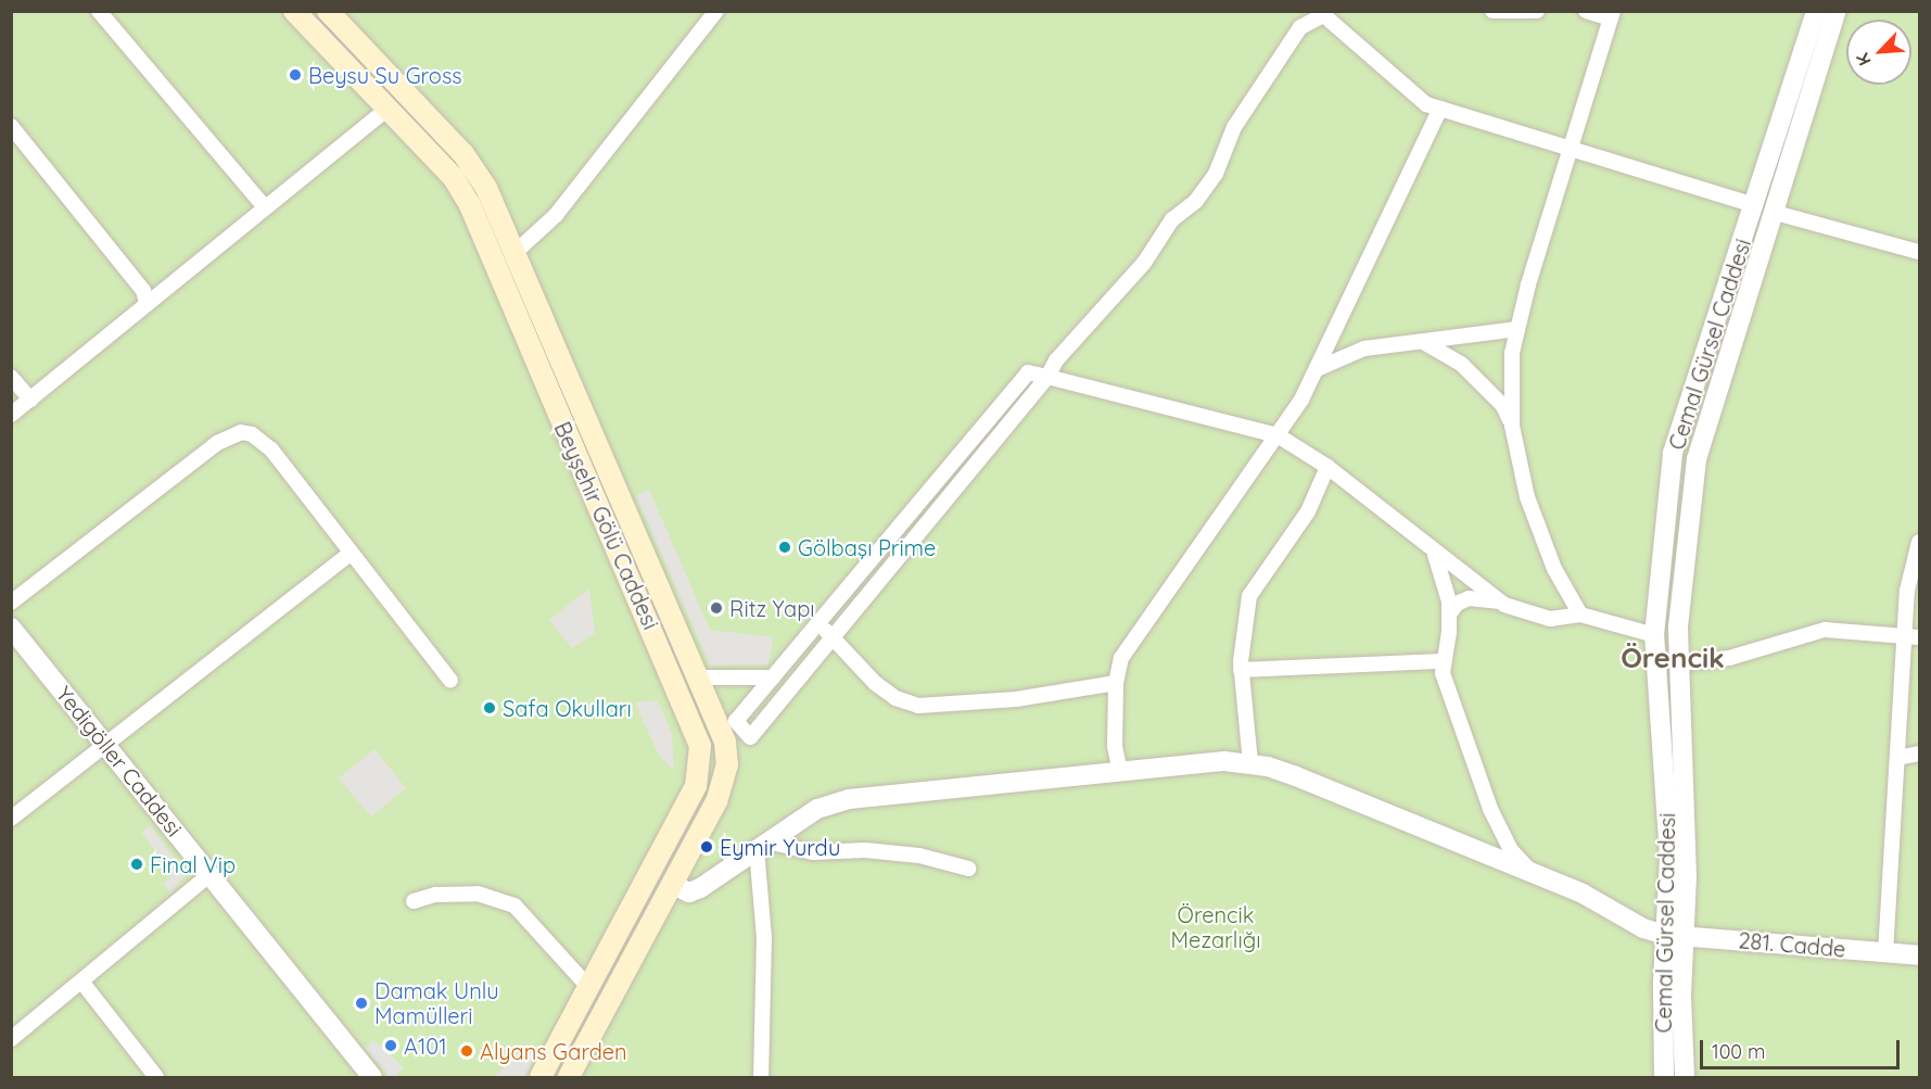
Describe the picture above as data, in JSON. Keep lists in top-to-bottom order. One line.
{"streets":{"main road":["Beyşehir Gölü Caddesi"],"street":["Cemal Gürsel Caddesi","Yedigöller Caddesi","281. Cadde"]},"crossings":[["Cemal Gürsel Caddesi","281. Cadde"]],"districts":["Örencik"],"parks":["Örencik Mezarlığı"],"places":["Beysu Su Gross","Gölbaşı Prime","Ritz Yapı","Safa Okulları","Eymir Yurdu","Final Vip","Damak Unlu Mamülleri","A101","Alyans Garden"],"scale_bar":"100 m","north":"bottom left"}
